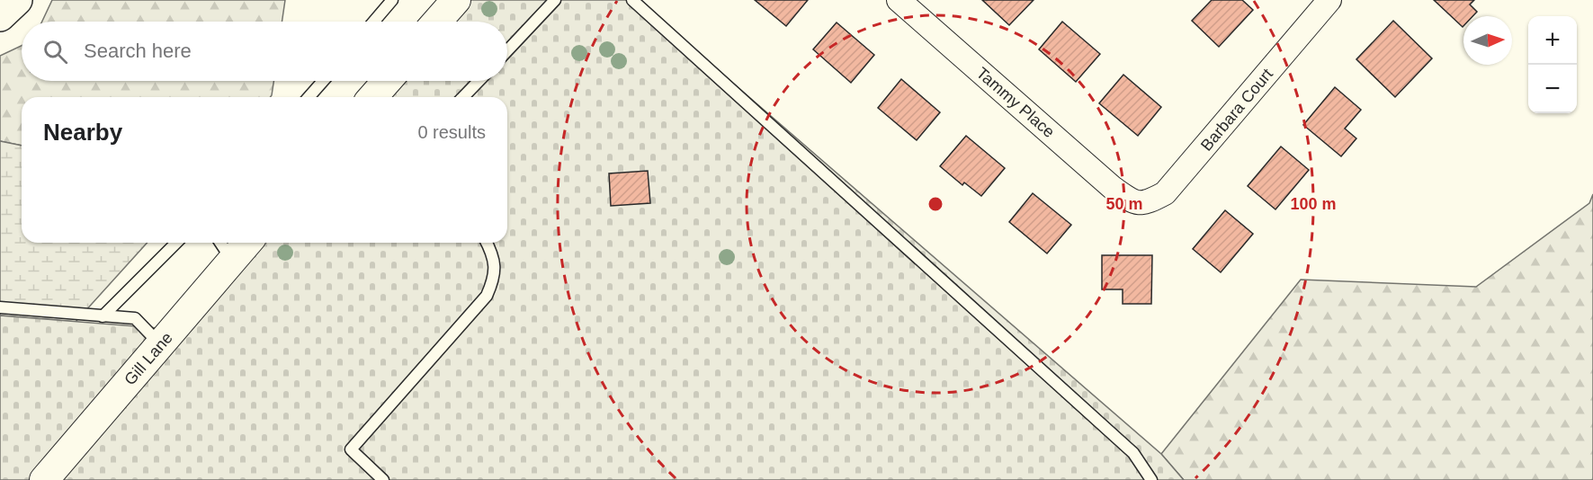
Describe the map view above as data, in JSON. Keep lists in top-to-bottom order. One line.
{"streets":{"street":["Tammy Place","Barbara Court","Gill Lane"]},"crossings":[["Tammy Place","Barbara Court"]],"north":"right","page":{"map_buttons":["+","−"],"search":"Search here","heading":["Nearby","0 results"]},"rings":["50 m","100 m"]}
